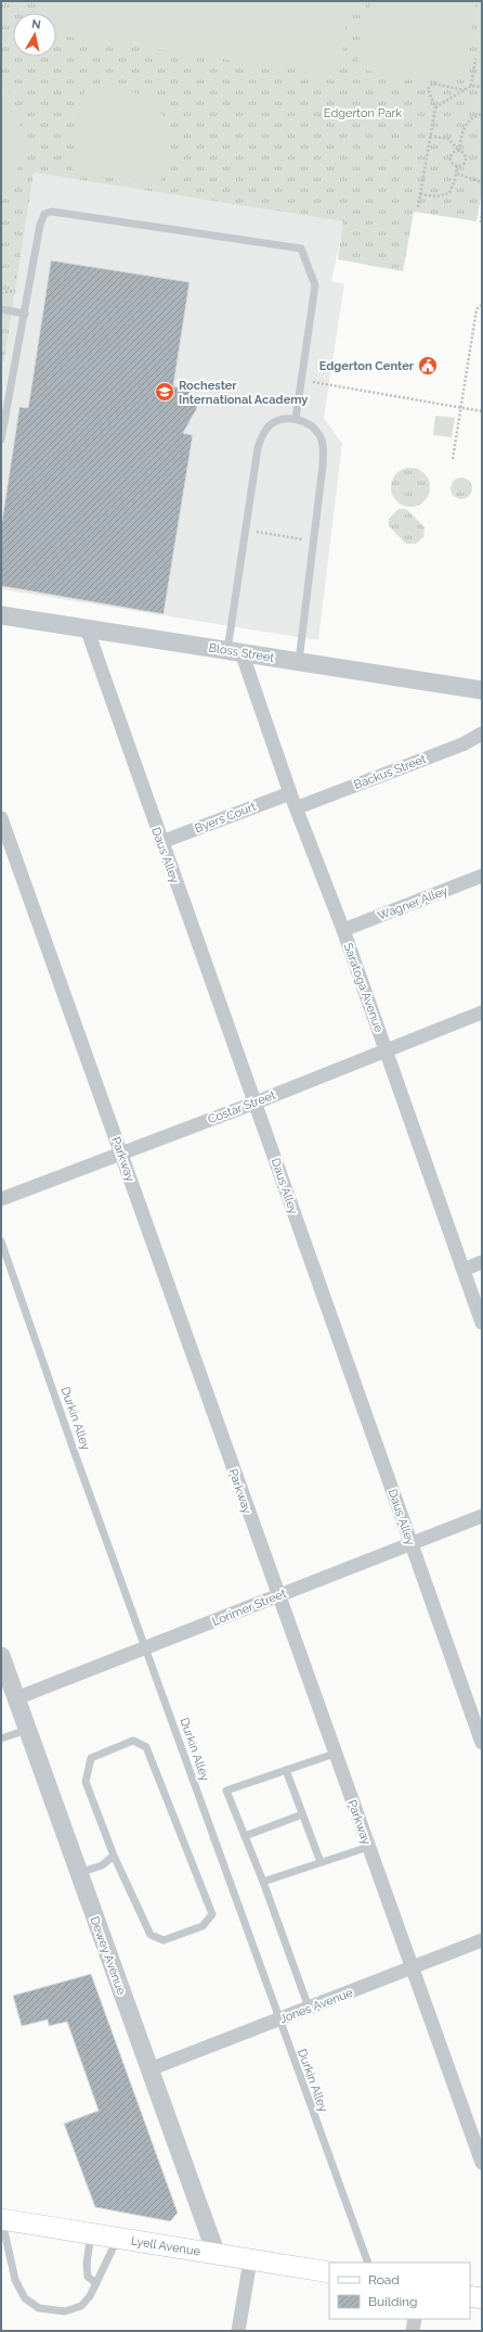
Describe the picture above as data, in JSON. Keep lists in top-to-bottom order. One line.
{"streets":{"main road":["Lyell Avenue"],"street":["Bloss Street","Backus Street","Byers Court","Daus Alley","Wagner Alley","Saratoga Avenue","Costar Street","Parkway","Lorimer Street","Dewey Avenue","Jones Avenue"],"lane":["Durkin Alley"]},"crossings":[["Bloss Street","Daus Alley"],["Bloss Street","Saratoga Avenue"],["Backus Street","Saratoga Avenue"],["Byers Court","Daus Alley"],["Byers Court","Saratoga Avenue"],["Daus Alley","Costar Street"],["Daus Alley","Lorimer Street"],["Wagner Alley","Saratoga Avenue"],["Saratoga Avenue","Costar Street"],["Costar Street","Parkway"],["Parkway","Lorimer Street"],["Parkway","Jones Avenue"],["Durkin Alley","Lorimer Street"],["Durkin Alley","Jones Avenue"],["Lorimer Street","Dewey Avenue"],["Dewey Avenue","Jones Avenue"],["Dewey Avenue","Lyell Avenue"]],"parks":["Edgerton Park"],"places":{"public building":["Edgerton Center"],"school or university":["Rochester International Academy"]},"legend":["Road","Building"],"north":"top"}
